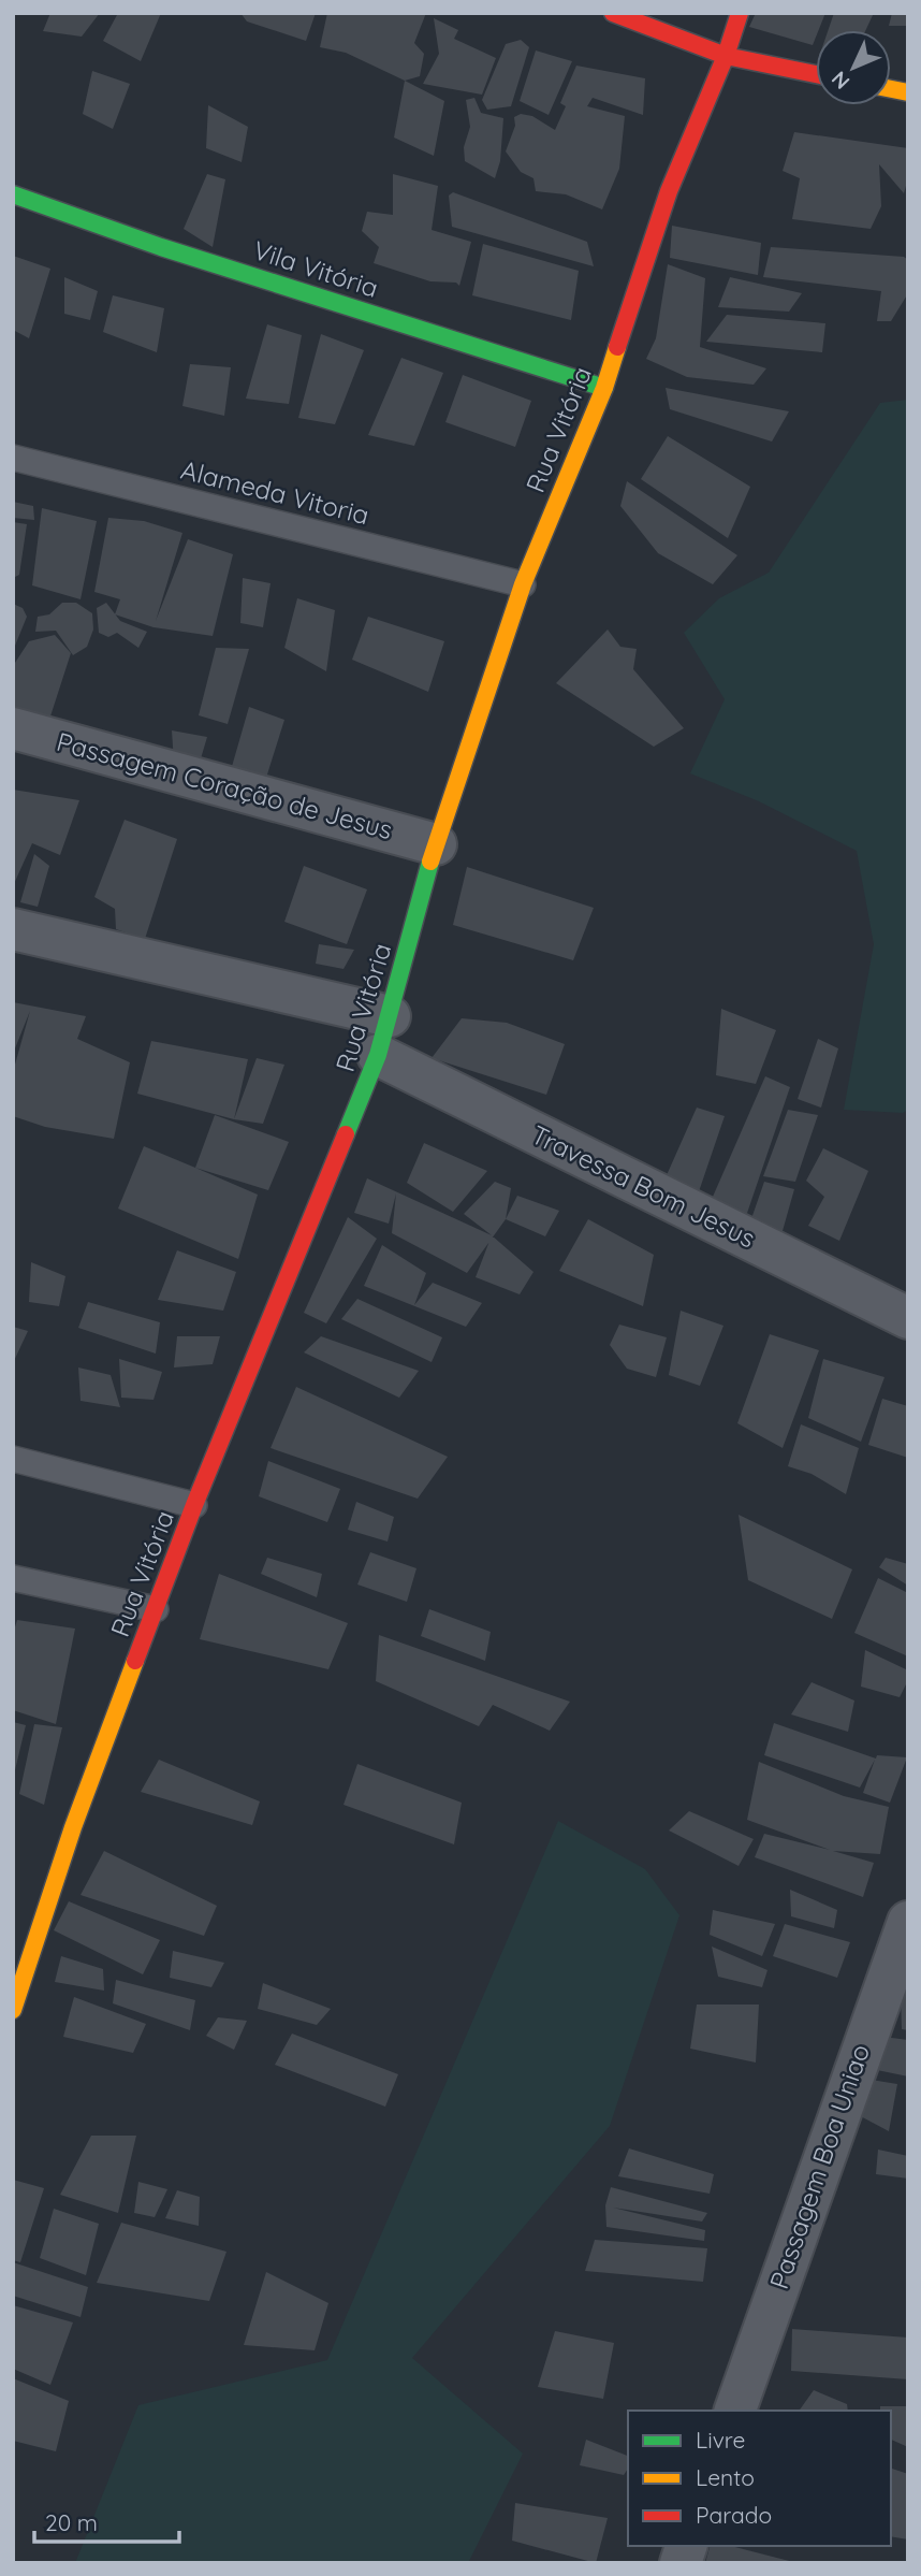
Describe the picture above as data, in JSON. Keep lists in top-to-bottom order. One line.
{"streets":{"street":["Vila Vitória","Rua Vitória","Passagem Coração de Jesus","Travessa Bom Jesus","Passagem Boa Uniao"],"lane":["Alameda Vitoria"]},"crossings":[["Vila Vitória","Rua Vitória"],["Rua Vitória","Alameda Vitoria"],["Rua Vitória","Passagem Coração de Jesus"],["Rua Vitória","Travessa Bom Jesus"]],"legend":["Livre","Lento","Parado"],"scale_bar":"20 m","north":"bottom left"}
